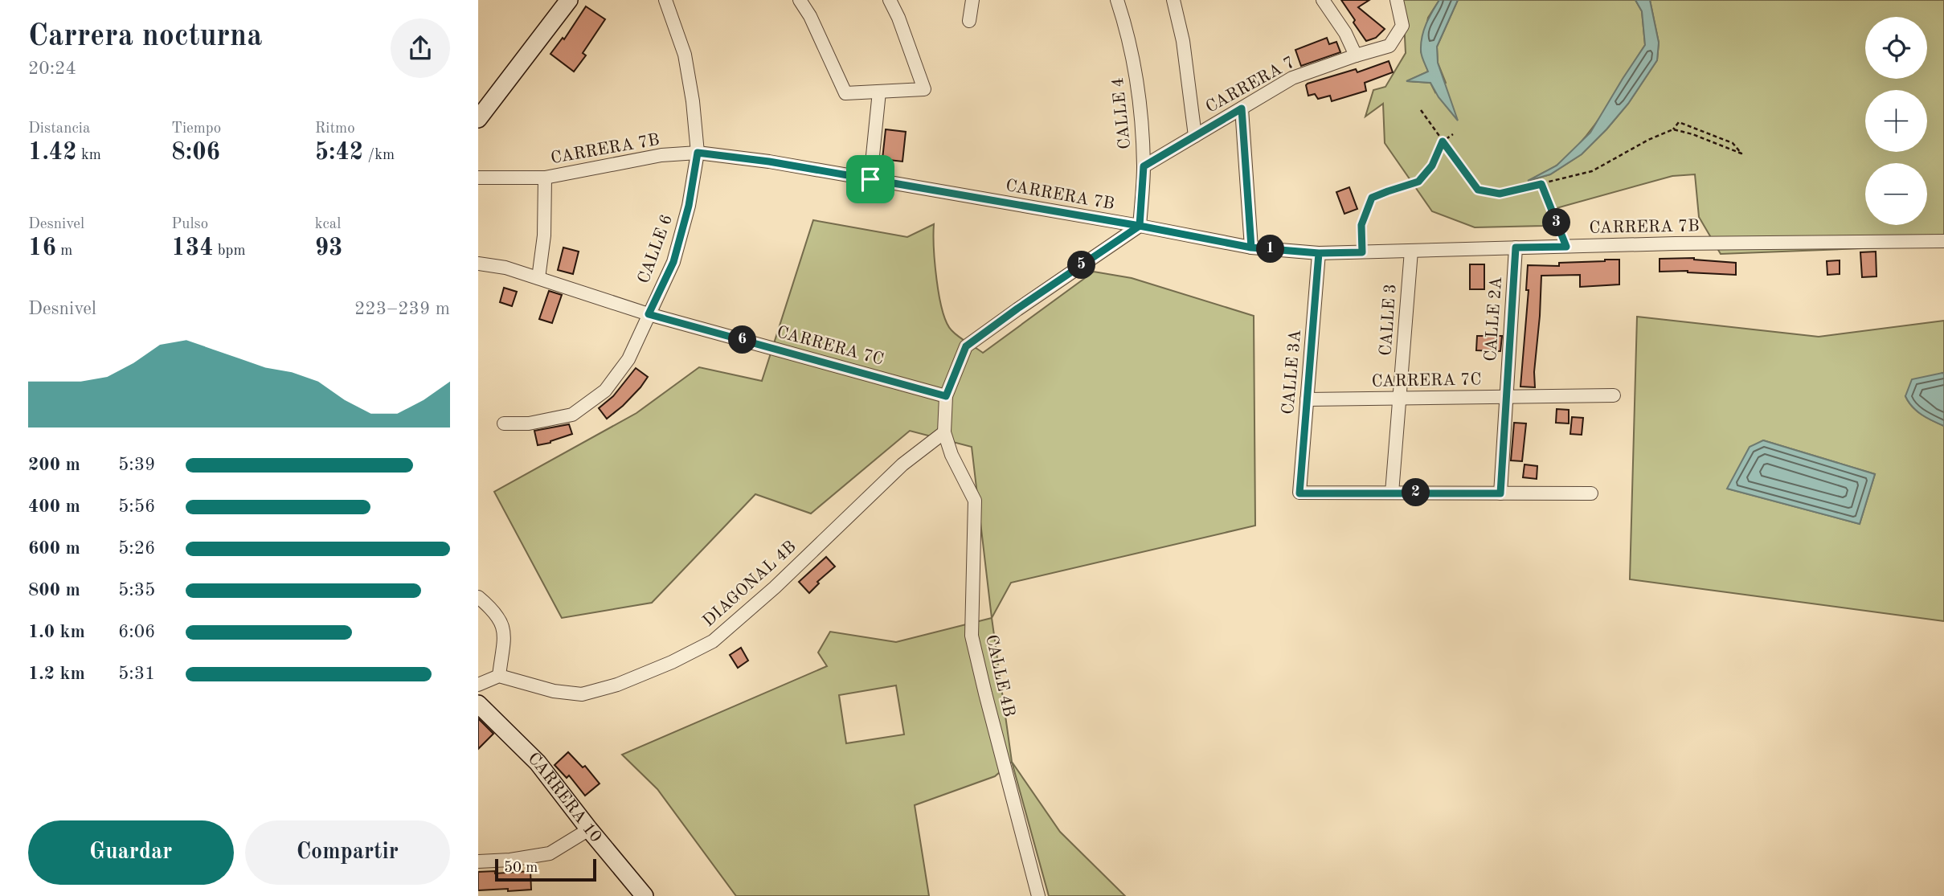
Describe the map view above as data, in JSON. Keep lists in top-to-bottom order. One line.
{"streets":{"street":["CARRERA 7","CALLE 4","CARRERA 7B","CALLE 6","CALLE 2A","CALLE 3","CARRERA 7C","CALLE 3A","DIAGONAL 4B","CALLE 4B","CARRERA 10"]},"crossings":[["CARRERA 7","CALLE 4"],["CALLE 4","CARRERA 7B"],["CALLE 4","CALLE 4B"],["CARRERA 7B","CALLE 6"],["CARRERA 7B","CALLE 2A"],["CARRERA 7B","CALLE 3"],["CARRERA 7B","CALLE 3A"],["CARRERA 7B","CALLE 4B"],["CALLE 6","CARRERA 7C"],["CALLE 2A","CARRERA 7C"],["CALLE 3","CARRERA 7C"],["CALLE 3","CALLE 3A"],["CARRERA 7C","CALLE 3A"],["CARRERA 7C","CALLE 4B"],["DIAGONAL 4B","CALLE 4B"]],"scale_bar":"50 m","page":{"heading":["Carrera nocturna","20:24"],"map_buttons":["+","−"],"stats":[["Distancia","1.42 km"],["Tiempo","8:06"],["Ritmo","5:42 /km"],["Desnivel","16 m"],["Pulso","134 bpm"],["kcal","93"]],"pins":["3","1","5","6","2"],"chart":["Desnivel","223–239 m"],"list":[{"name":"200 m","note":"5:39"},{"name":"400 m","note":"5:56"},{"name":"600 m","note":"5:26"},{"name":"800 m","note":"5:35"},{"name":"1.0 km","note":"6:06"},{"name":"1.2 km","note":"5:31"}],"buttons":["Guardar","Compartir"],"scale":"50 m"}}
